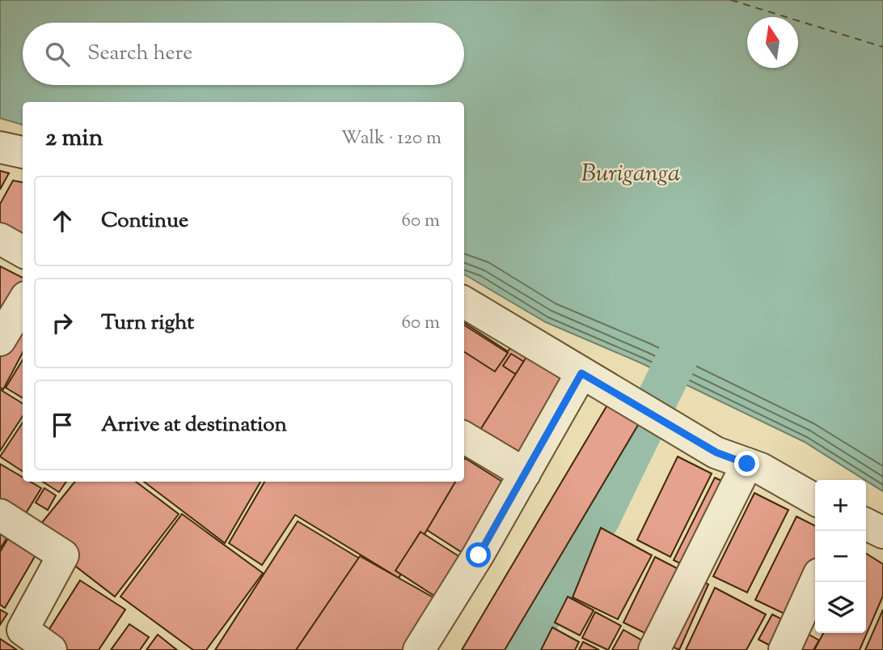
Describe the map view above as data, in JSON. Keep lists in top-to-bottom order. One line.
{"water":["Buriganga"],"north":"top","page":{"search":"Search here","heading":["2 min","Walk · 120 m"],"list":[["Continue","60 m"],["Turn right","60 m"],"Arrive at destination"],"map_buttons":["+","−"]}}
